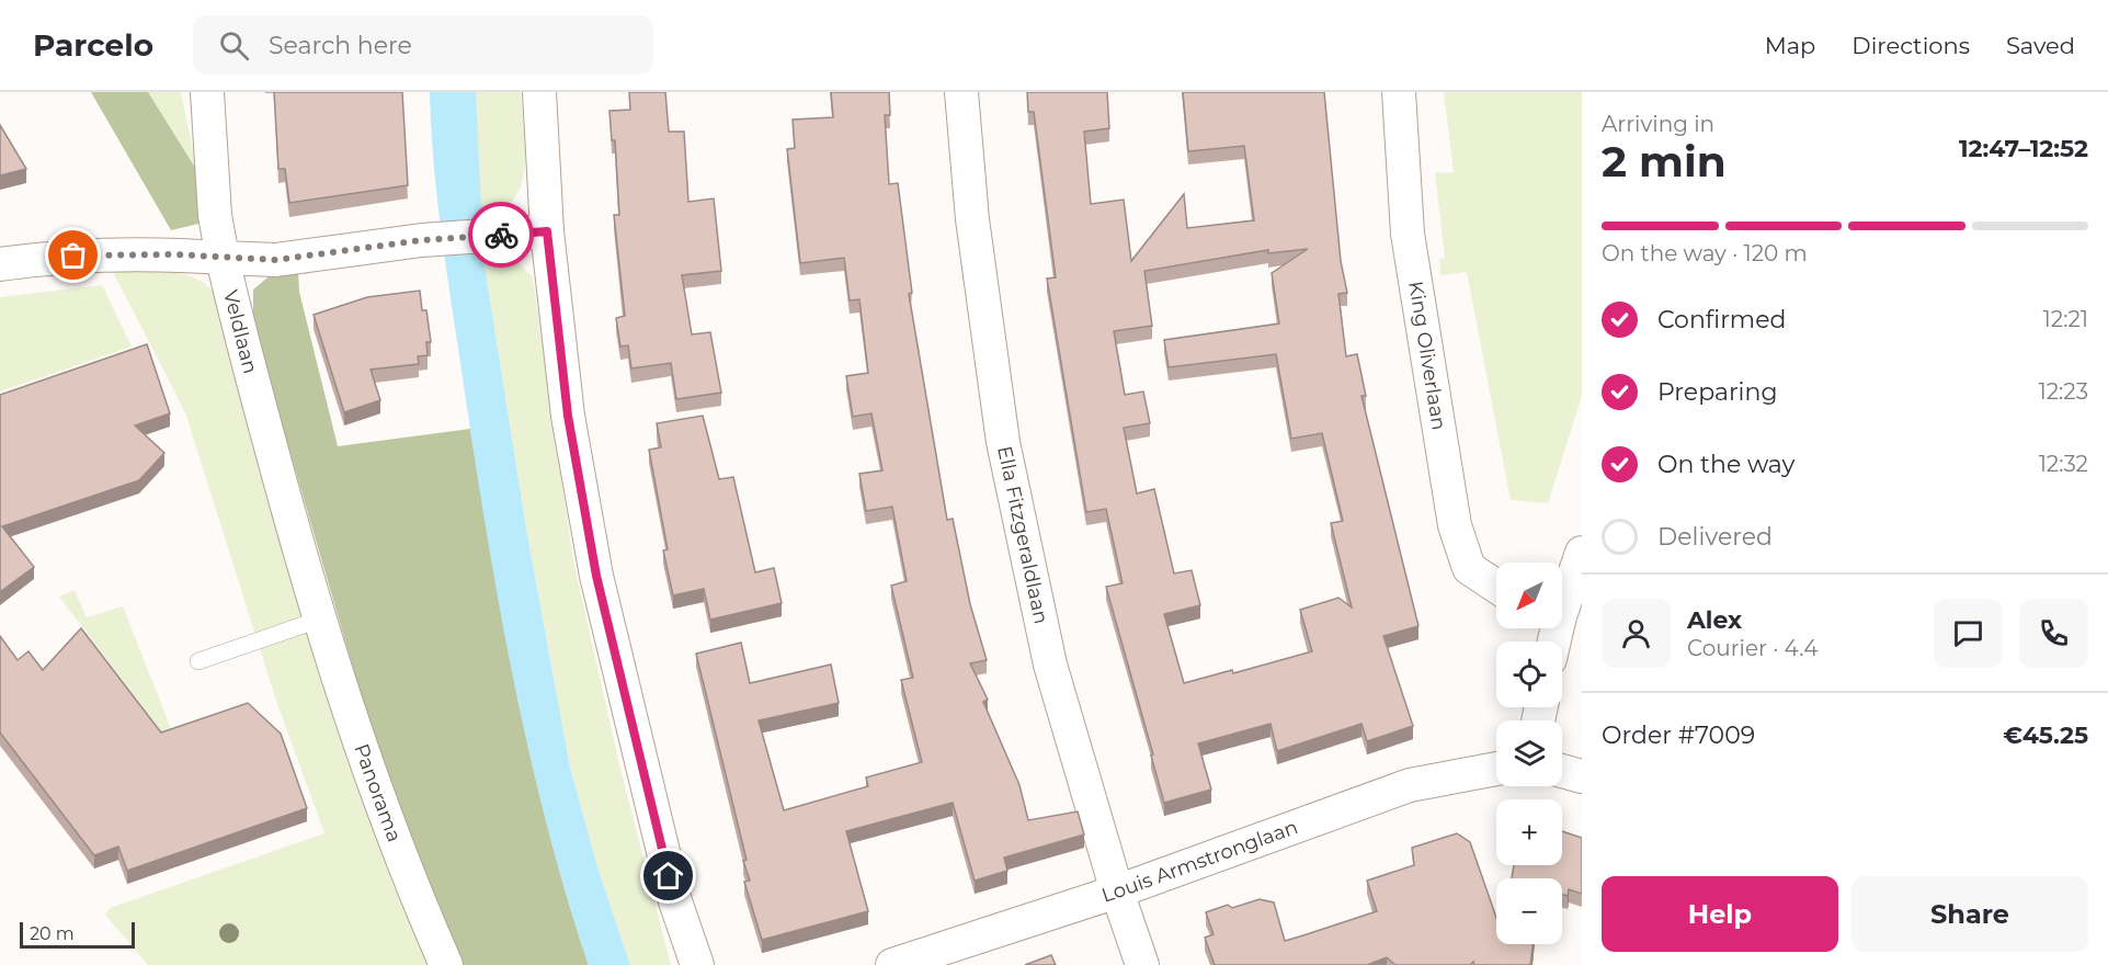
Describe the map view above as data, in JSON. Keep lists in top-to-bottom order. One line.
{"streets":{"street":["Veldlaan","King Oliverlaan","Ella Fitzgeraldlaan","Panorama","Louis Armstronglaan"]},"crossings":[["Veldlaan","Panorama"],["Ella Fitzgeraldlaan","Louis Armstronglaan"]],"scale_bar":"20 m","north":"bottom left","page":{"header":"Parcelo","search":"Search here","nav":["Map","Directions","Saved"],"heading":["2 min","Arriving in","12:47–12:52"],"panel":["Alex","Courier · 4.4","Order #7009","€45.25"],"bar":"On the way · 120 m","list":[["Confirmed","12:21"],["Preparing","12:23"],["On the way","12:32"],"Delivered"],"map_buttons":["+","−"],"buttons":["Help","Share"],"scale":"20 m"}}
